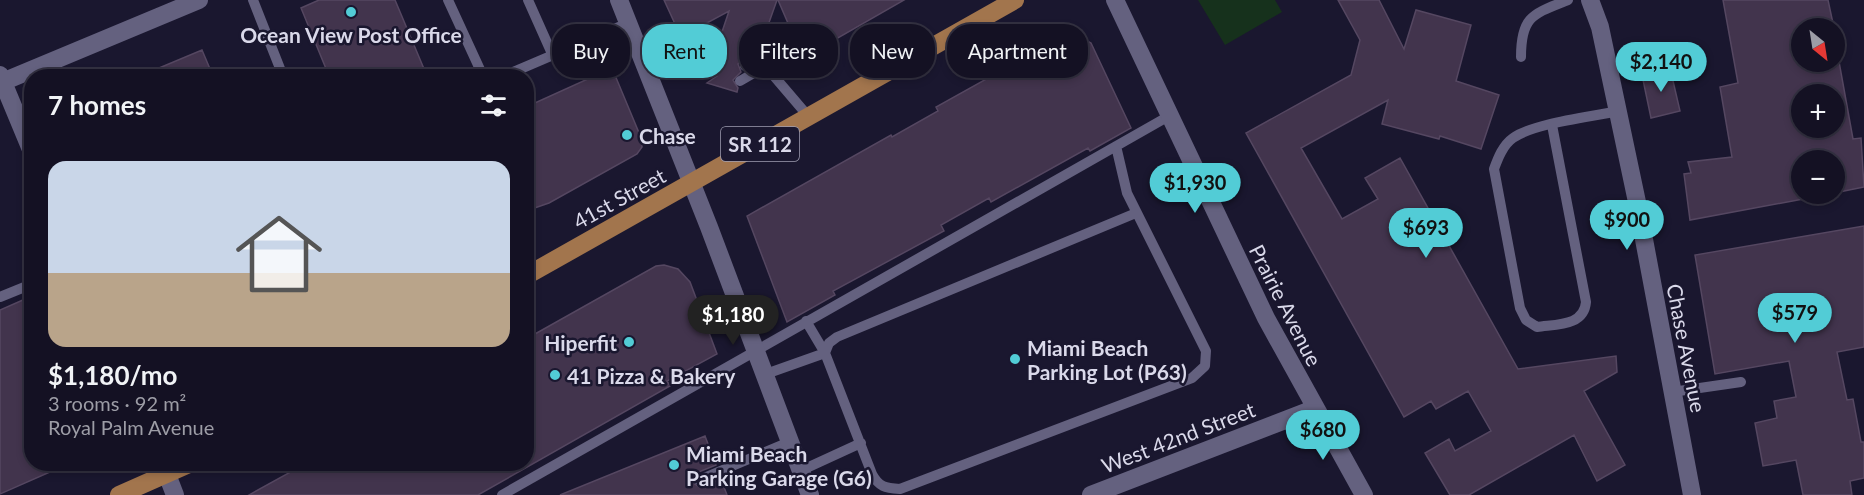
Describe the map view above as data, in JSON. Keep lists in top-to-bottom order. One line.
{"streets":{"main road":["SR 112","41st Street"],"street":["Prairie Avenue","Chase Avenue","West 42nd Street"]},"crossings":[["Prairie Avenue","West 42nd Street"]],"places":["Ocean View Post Office","Chase","Hiperfit","Miami Beach Parking Lot (P63)","41 Pizza & Bakery","Miami Beach Parking Garage (G6)"],"north":"bottom right","page":{"map_buttons":["+","−"],"chip":["Buy","Rent","Filters","New","Apartment"],"price":["$2,140","$1,930","$900","$693","$579","$1,180","$680"],"heading":"7 homes","list":[{"name":"$1,180/mo","note":"3 rooms · 92 m² · Royal Palm Avenue"}]}}
